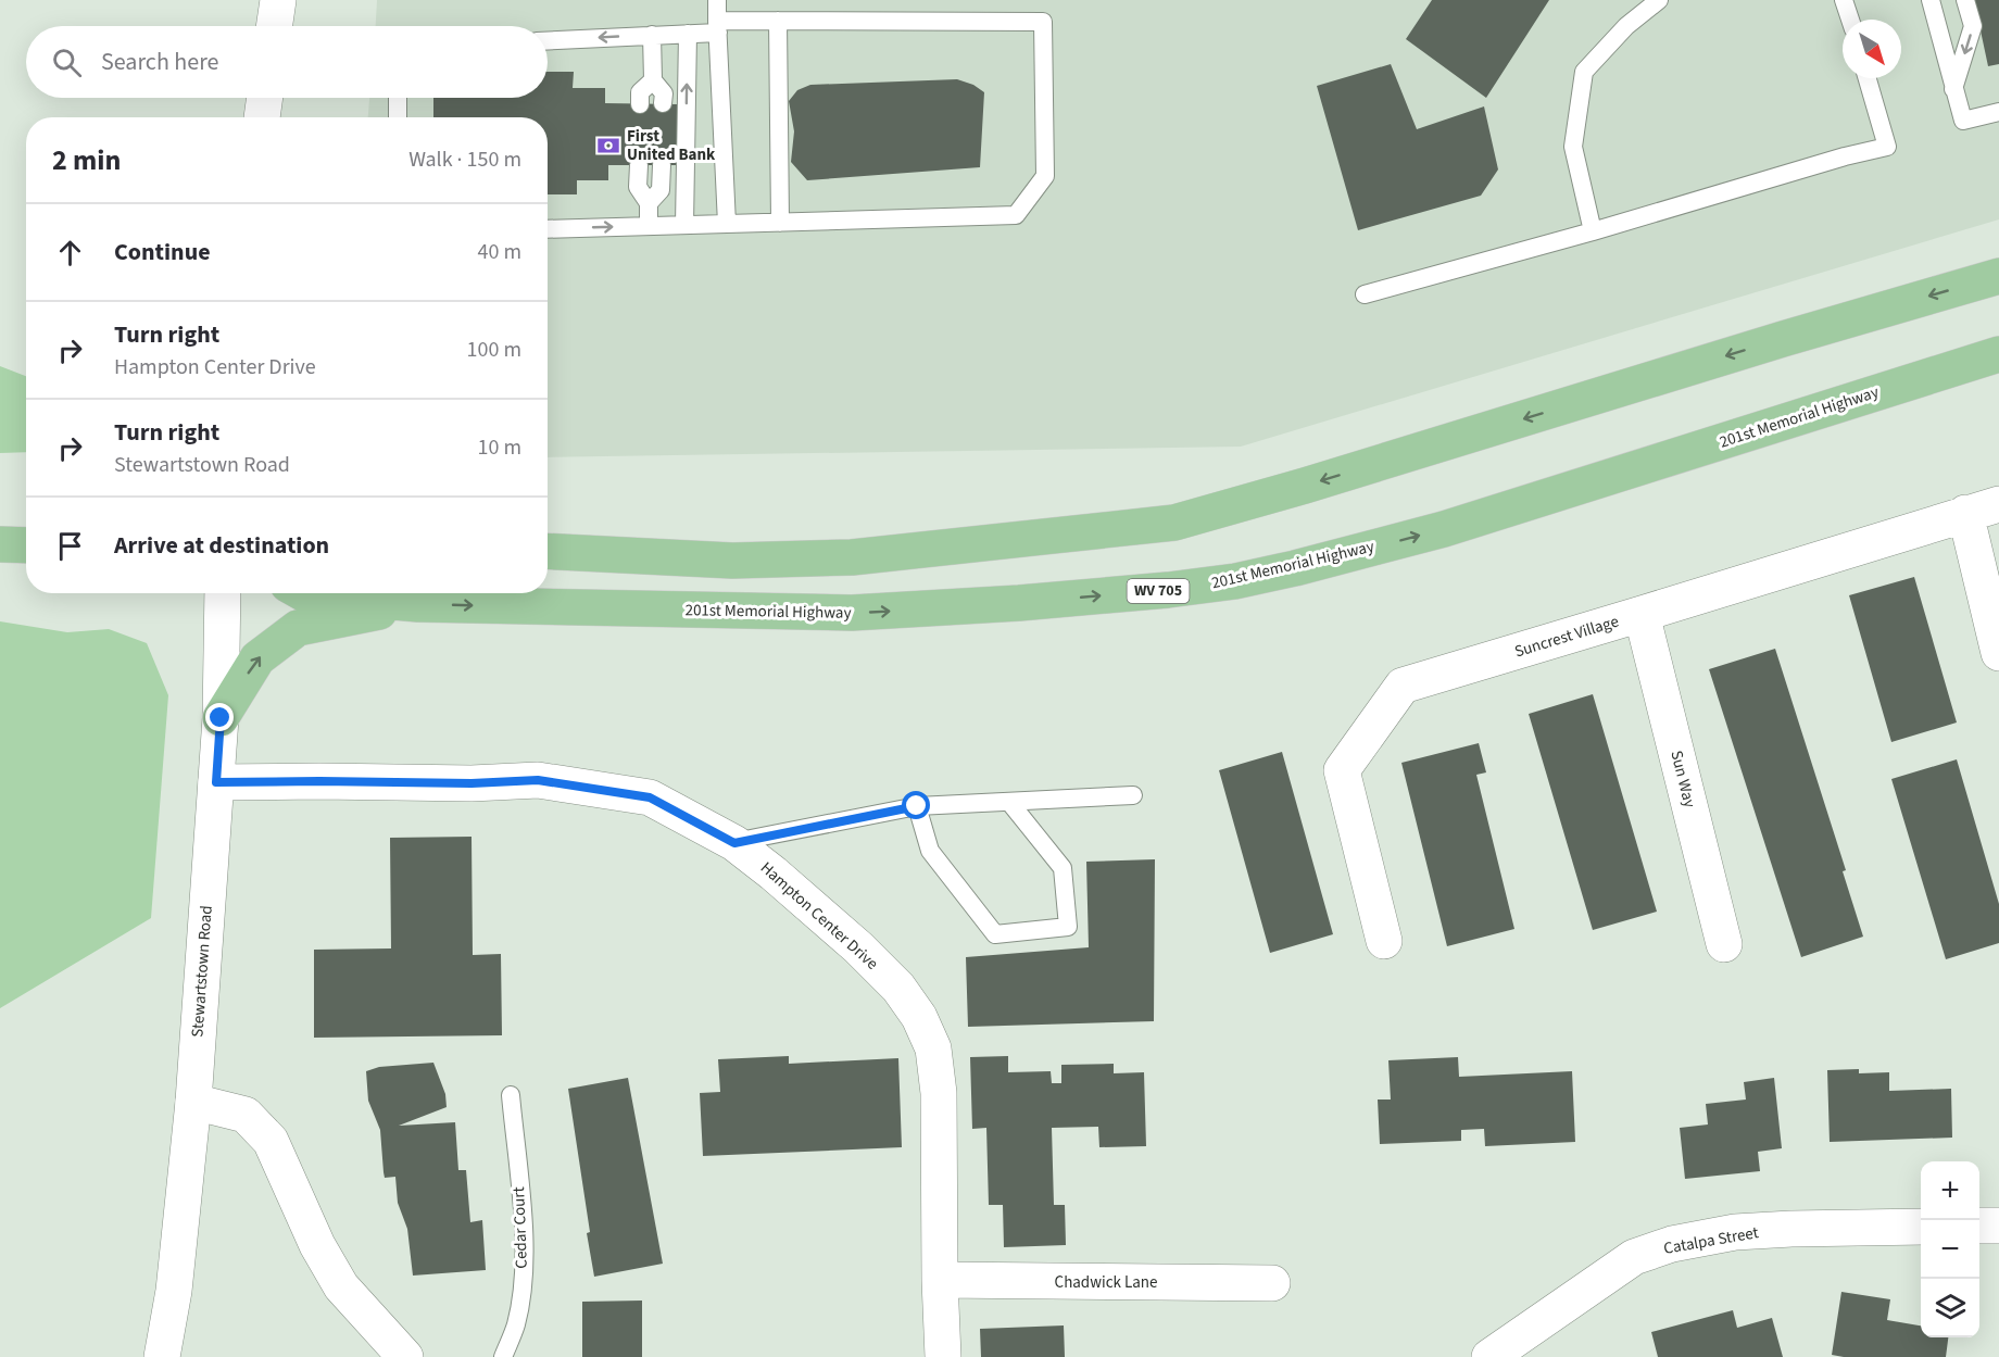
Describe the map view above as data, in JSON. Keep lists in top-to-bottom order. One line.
{"streets":{"main road":["201st Memorial Highway","WV 705"],"street":["Suncrest Village","Sun Way","Hampton Center Drive","Stewartstown Road","Catalpa Street","Chadwick Lane"],"lane":["Cedar Court"]},"crossings":[["Suncrest Village","Sun Way"],["Hampton Center Drive","Stewartstown Road"],["Hampton Center Drive","Chadwick Lane"]],"places":{"bank":["First United Bank"]},"north":"bottom right","page":{"search":"Search here","heading":["2 min","Walk · 150 m"],"list":[["Continue","40 m"],["Turn right","Hampton Center Drive","100 m"],["Turn right","Stewartstown Road","10 m"],"Arrive at destination"],"map_buttons":["+","−"]}}
